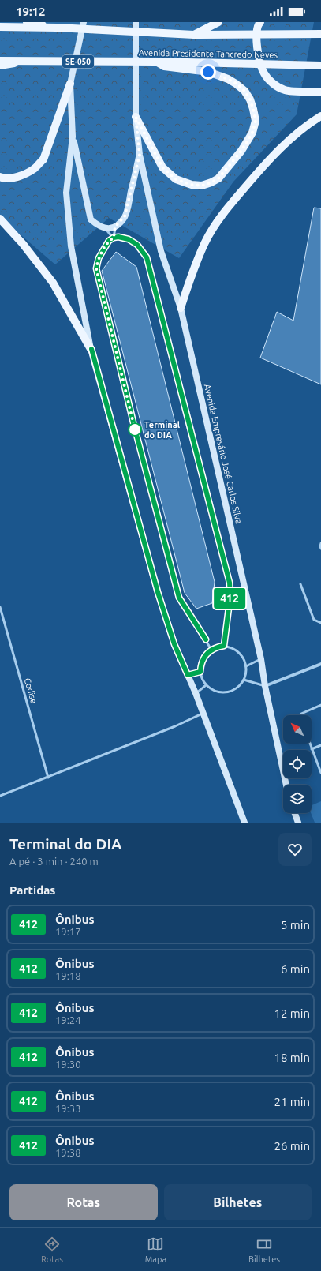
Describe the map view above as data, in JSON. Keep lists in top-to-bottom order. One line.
{"streets":{"main road":["Avenida Presidente Tancredo Neves","SE-050","Avenida Empresário José Carlos Silva"],"lane":["Codise"]},"places":["Terminal do DIA"],"lines":["bus line 412"],"north":"top left","page":{"status":"19:12","on_map":"412","heading":[["Terminal do DIA","A pé · 3 min · 240 m"],"Partidas"],"list":[{"mark":"412","name":"Ônibus","note":"19:17","value":"5 min"},{"mark":"412","name":"Ônibus","note":"19:18","value":"6 min"},{"mark":"412","name":"Ônibus","note":"19:24","value":"12 min"},{"mark":"412","name":"Ônibus","note":"19:30","value":"18 min"},{"mark":"412","name":"Ônibus","note":"19:33","value":"21 min"},{"mark":"412","name":"Ônibus","note":"19:38","value":"26 min"}],"buttons":["Rotas","Bilhetes"],"tabs":["Rotas","Mapa","Bilhetes"]}}
